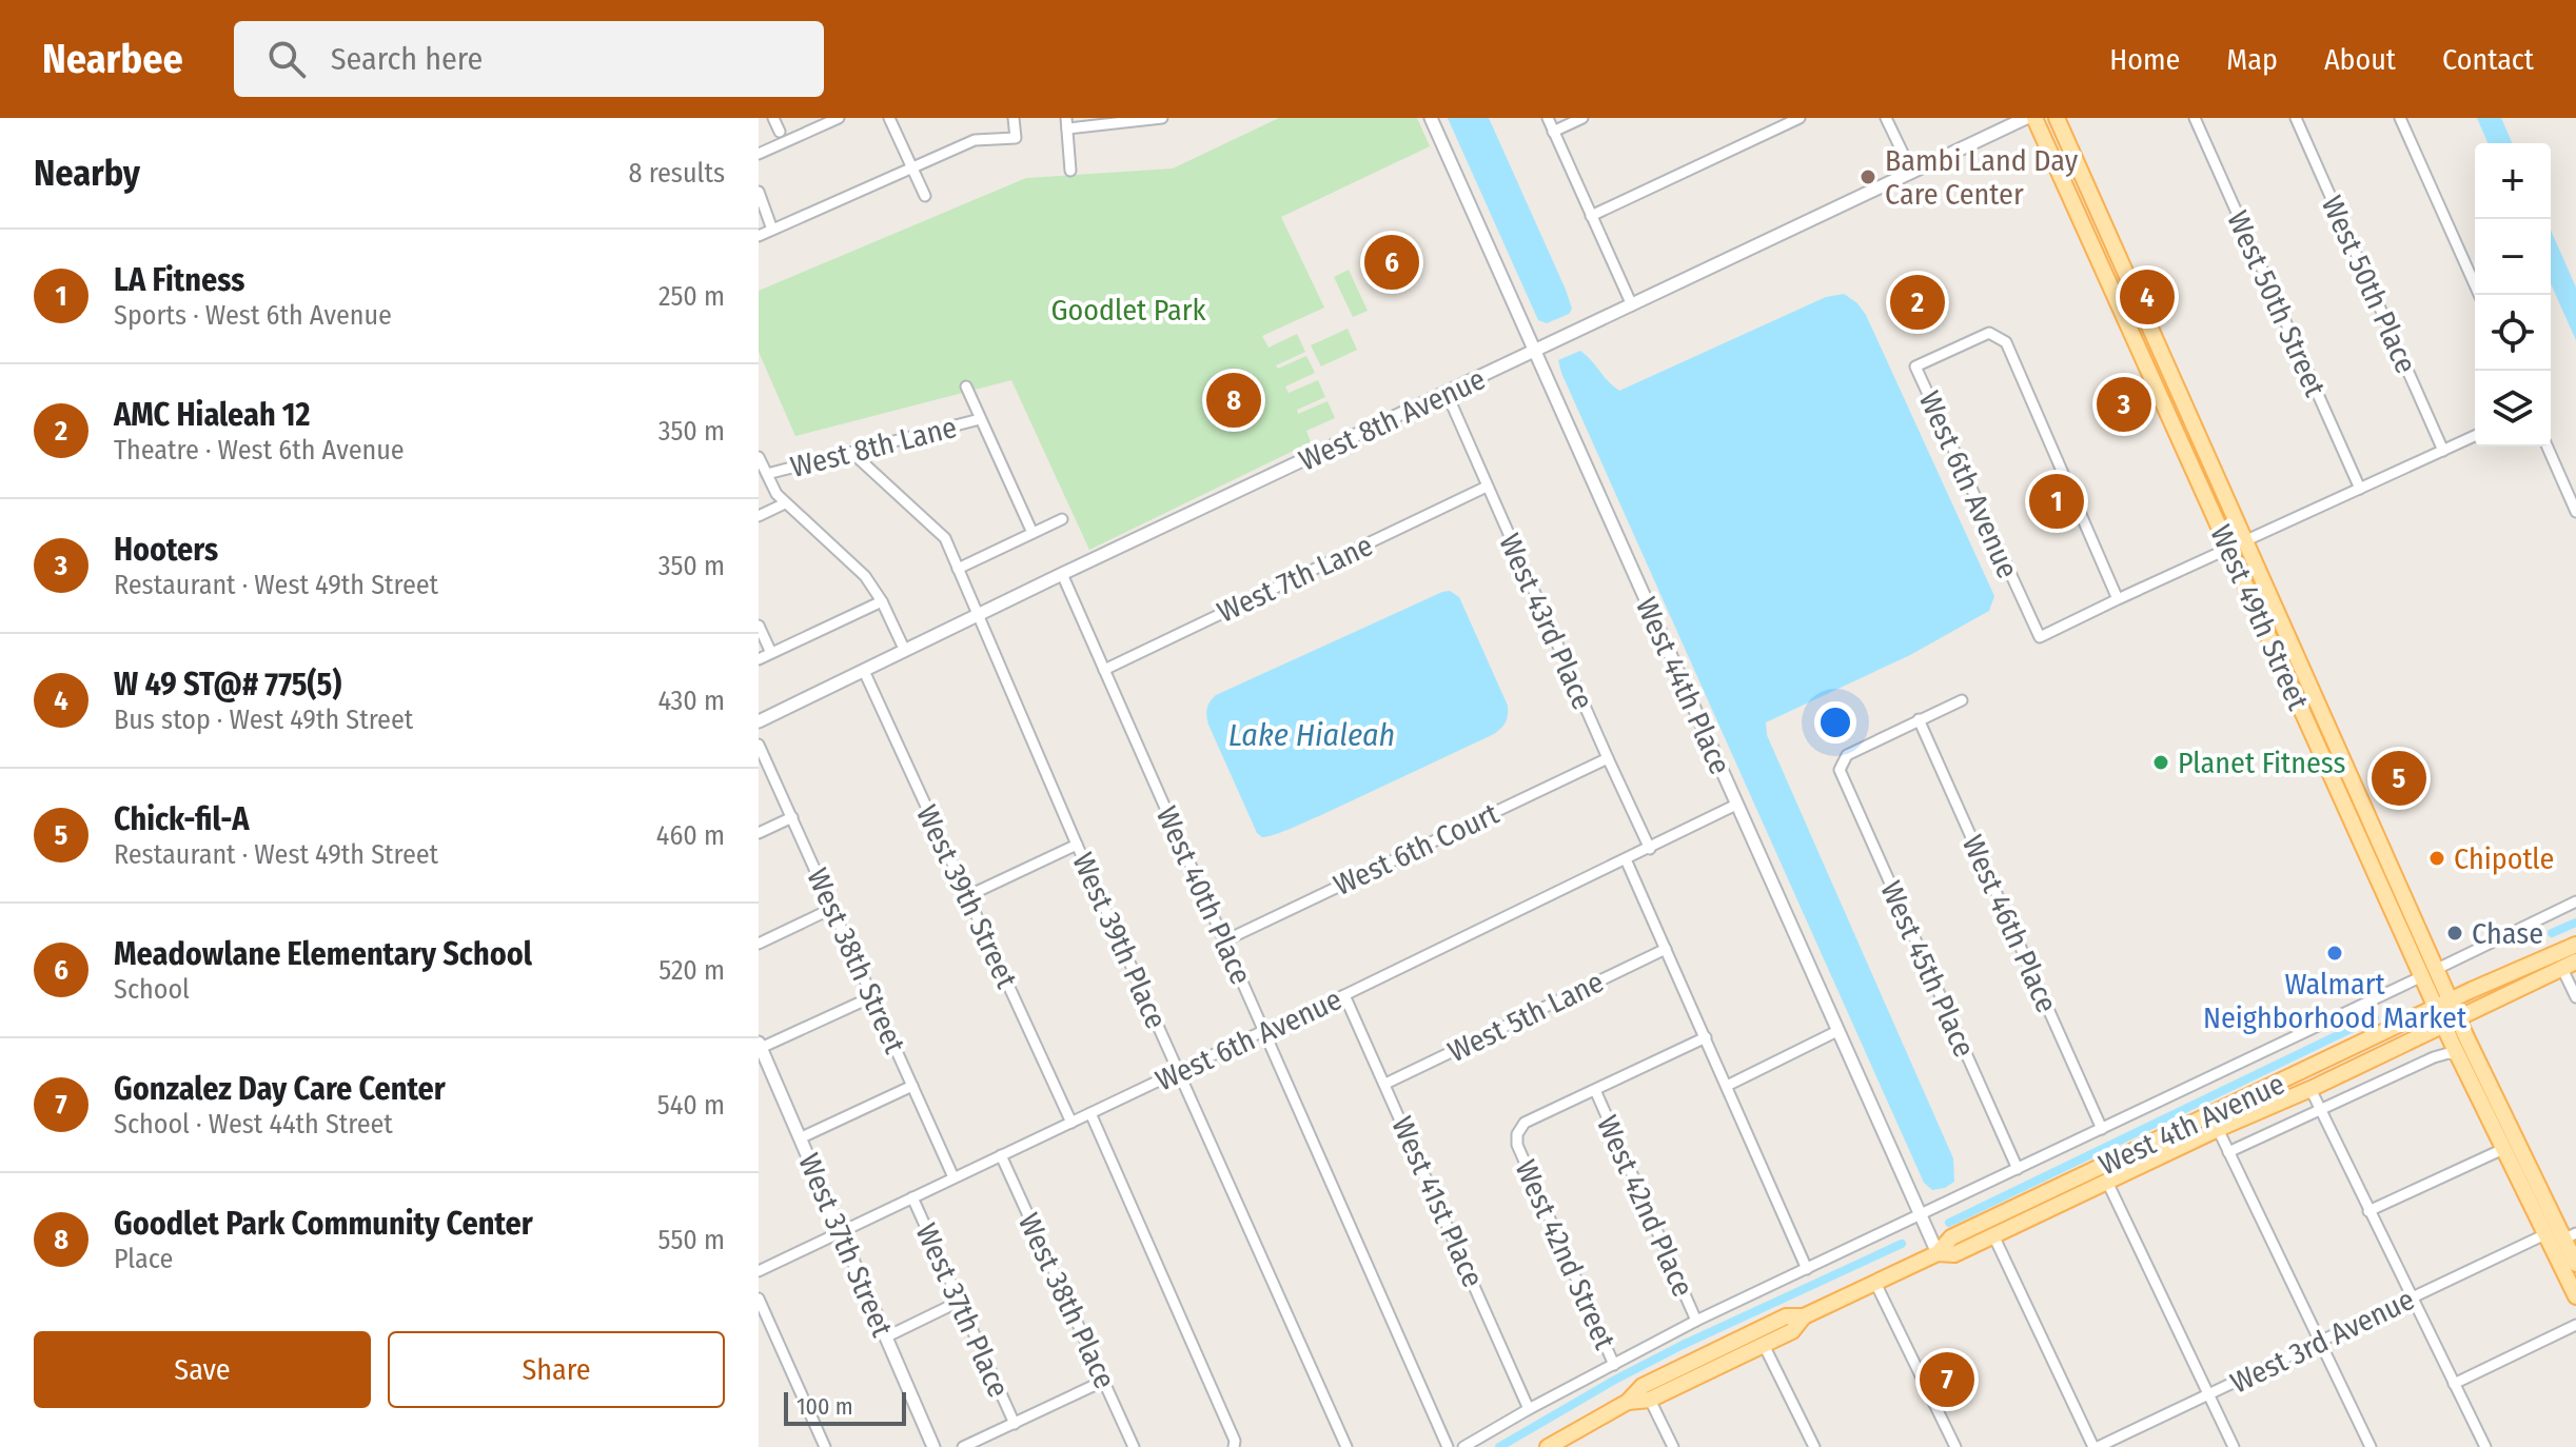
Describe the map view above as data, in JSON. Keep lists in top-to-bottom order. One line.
{"streets":{"main road":["West 49th Street","West 4th Avenue"],"street":["West 50th Place","West 50th Street","West 8th Avenue","West 8th Lane","West 6th Avenue","West 7th Lane","West 43rd Place","West 44th Place","West 6th Court","West 40th Place","West 39th Street","West 46th Place","West 39th Place","West 38th Street","West 45th Place","West 5th Lane","West 41st Place","West 42nd Place","West 37th Street","West 42nd Street","West 38th Place","West 37th Place","West 3rd Avenue"]},"crossings":[["West 50th Place","West 6th Avenue"],["West 50th Street","West 6th Avenue"],["West 8th Avenue","West 43rd Place"],["West 8th Avenue","West 44th Place"],["West 8th Avenue","West 40th Place"],["West 8th Avenue","West 39th Street"],["West 8th Avenue","West 39th Place"],["West 8th Lane","West 39th Place"],["West 6th Avenue","West 49th Street"],["West 6th Avenue","West 43rd Place"],["West 6th Avenue","West 44th Place"],["West 6th Avenue","West 40th Place"],["West 6th Avenue","West 39th Street"],["West 6th Avenue","West 39th Place"],["West 6th Avenue","West 38th Street"],["West 6th Avenue","West 41st Place"],["West 6th Avenue","West 37th Street"],["West 6th Avenue","West 38th Place"],["West 6th Avenue","West 37th Place"],["West 7th Lane","West 43rd Place"],["West 7th Lane","West 40th Place"],["West 49th Street","West 4th Avenue"],["West 49th Street","West 3rd Avenue"],["West 43rd Place","West 6th Court"],["West 44th Place","West 4th Avenue"],["West 6th Court","West 40th Place"],["West 46th Place","West 45th Place"],["West 5th Lane","West 41st Place"],["West 42nd Place","West 42nd Street"]],"water":["Lake Hialeah"],"parks":["Goodlet Park"],"places":["Bambi Land Day Care Center","Planet Fitness","Chipotle","Chase","Walmart Neighborhood Market"],"scale_bar":"100 m","page":{"header":"Nearbee","search":"Search here","nav":["Home","Map","About","Contact"],"heading":["Nearby","8 results"],"map_buttons":["+","−"],"list":[{"mark":"1","name":"LA Fitness","note":"Sports · West 6th Avenue","value":"250 m"},{"mark":"2","name":"AMC Hialeah 12","note":"Theatre · West 6th Avenue","value":"350 m"},{"mark":"3","name":"Hooters","note":"Restaurant · West 49th Street","value":"350 m"},{"mark":"4","name":"W 49 ST@# 775(5)","note":"Bus stop · West 49th Street","value":"430 m"},{"mark":"5","name":"Chick-fil-A","note":"Restaurant · West 49th Street","value":"460 m"},{"mark":"6","name":"Meadowlane Elementary School","note":"School","value":"520 m"},{"mark":"7","name":"Gonzalez Day Care Center","note":"School · West 44th Street","value":"540 m"},{"mark":"8","name":"Goodlet Park Community Center","note":"Place","value":"550 m"}],"pins":["6","4","2","8","3","1","5","7"],"buttons":["Save","Share"],"scale":"100 m"}}
